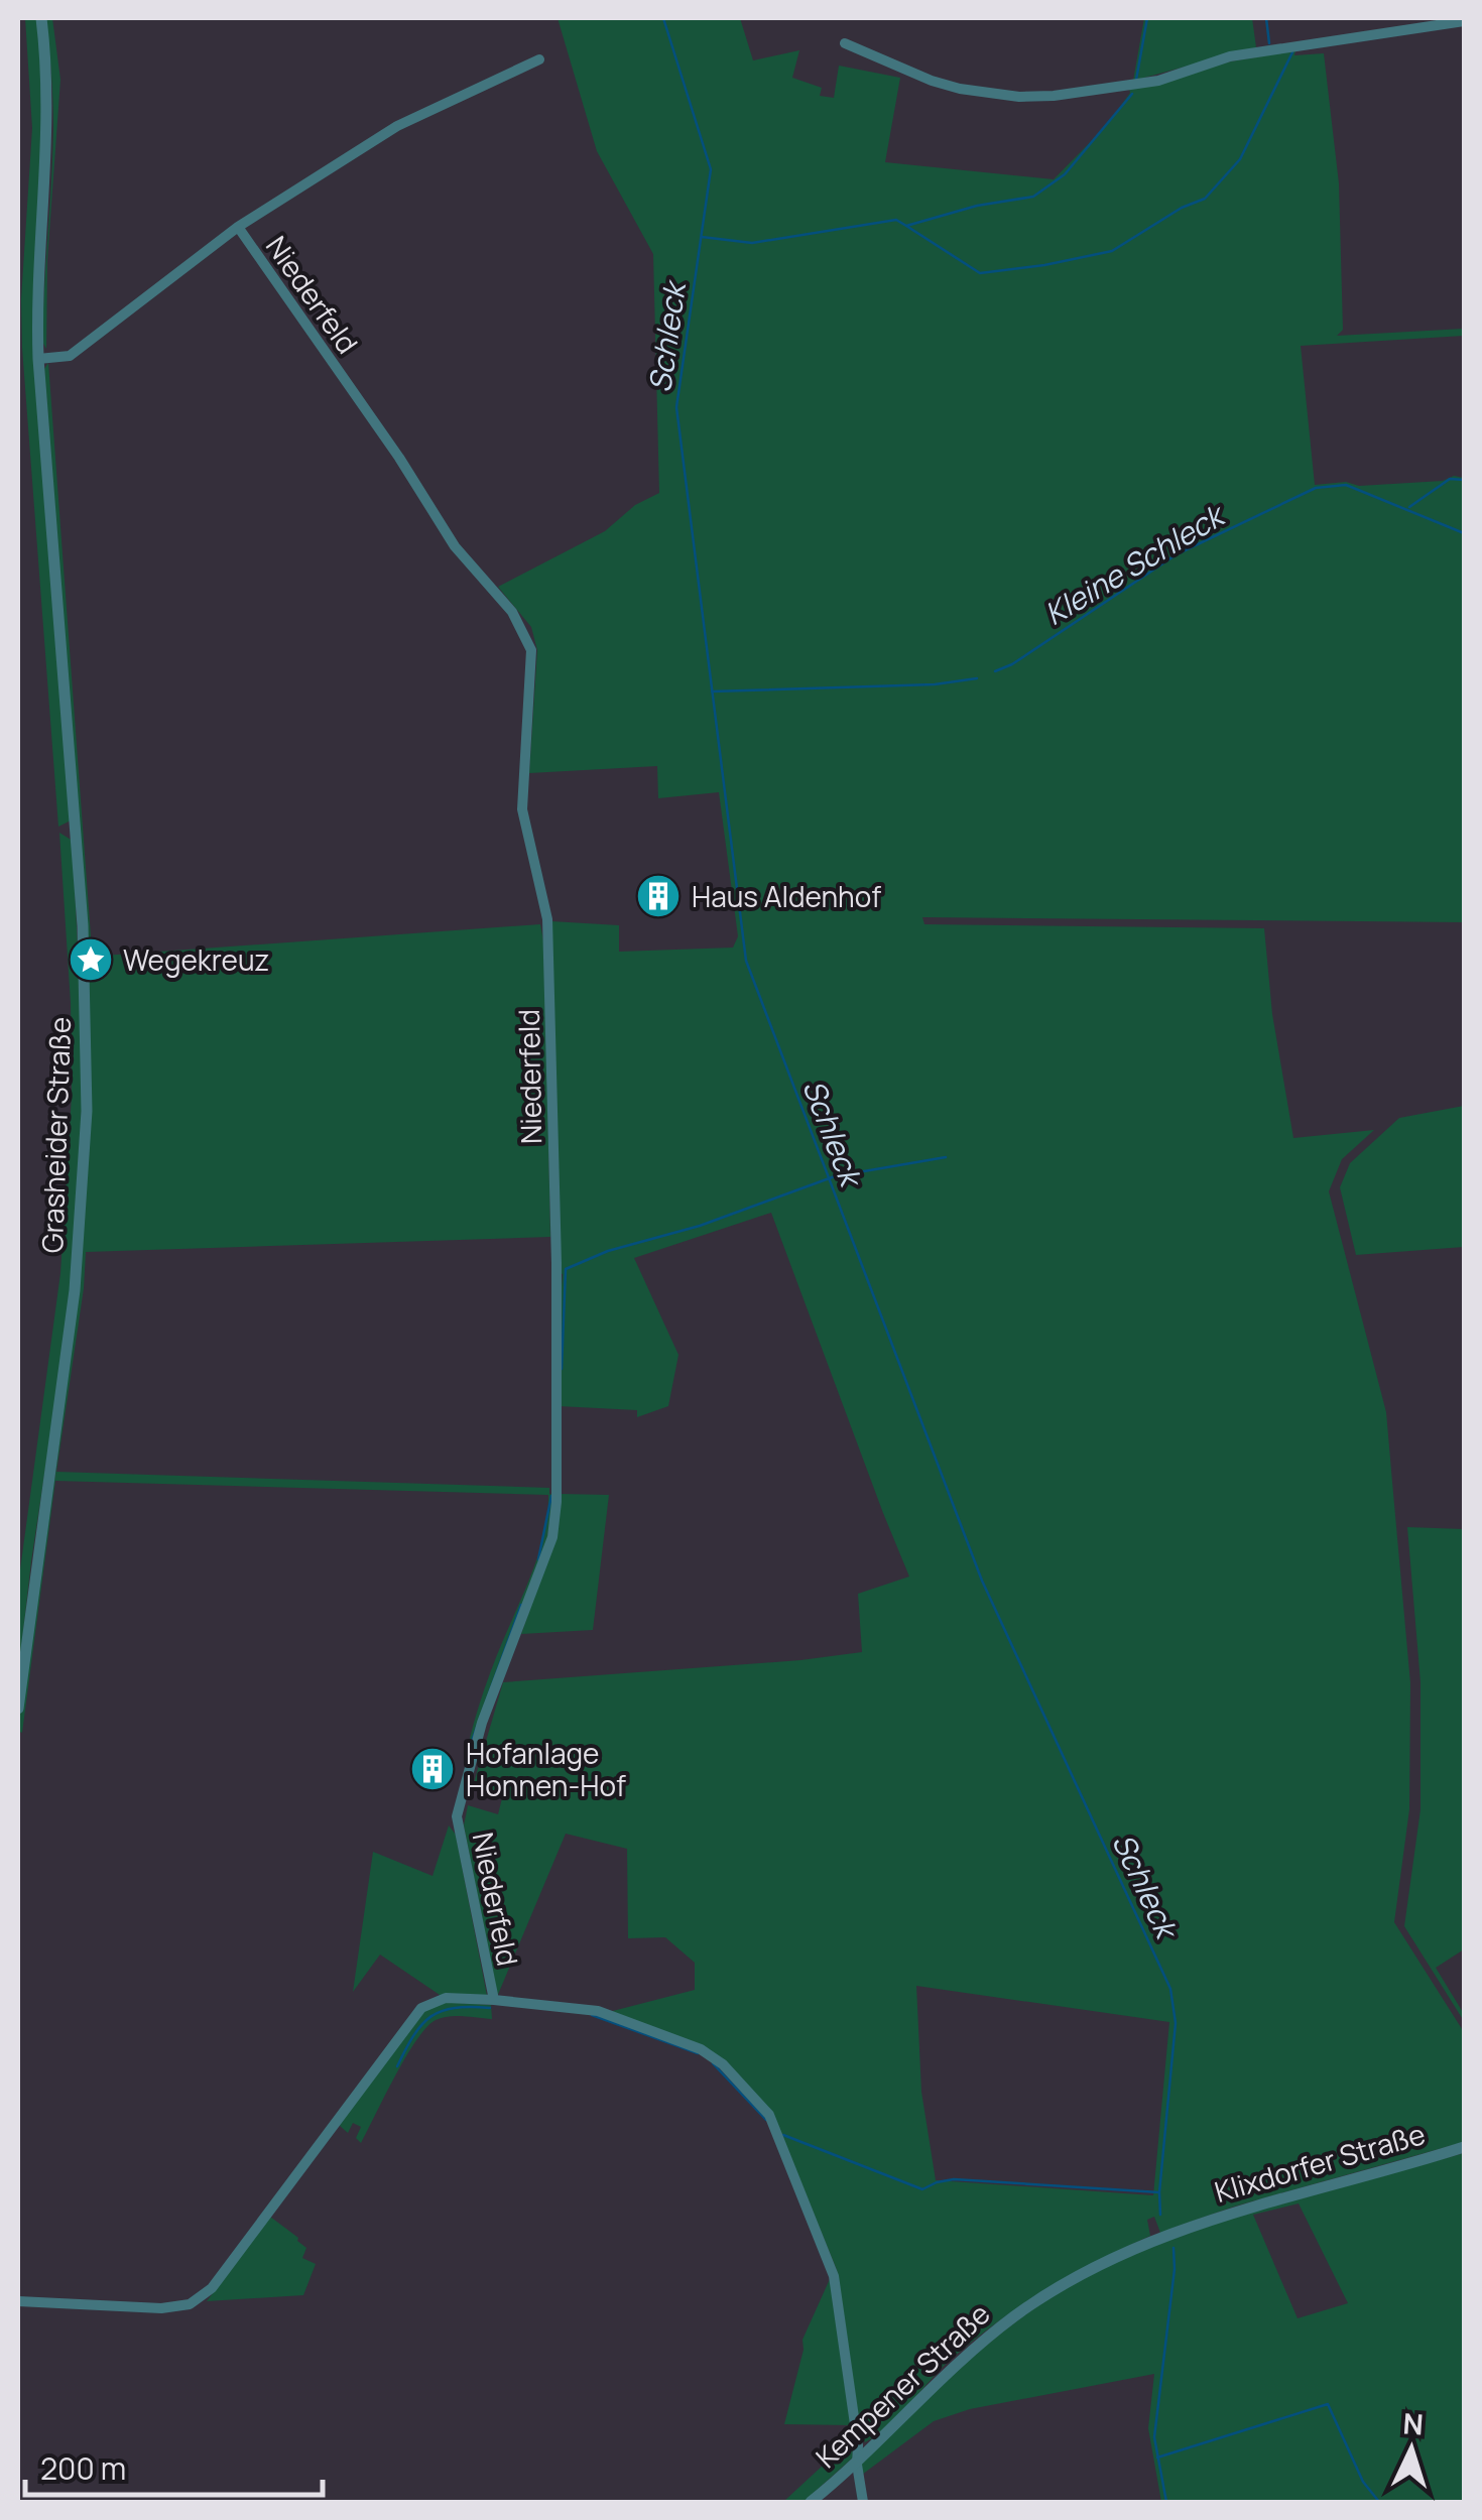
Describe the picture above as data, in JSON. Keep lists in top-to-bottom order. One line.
{"streets":{"street":["Niederfeld","Grasheider Straße","Klixdorfer Straße","Kempener Straße"]},"crossings":[["Niederfeld","Grasheider Straße"],["Niederfeld","Kempener Straße"],["Klixdorfer Straße","Kempener Straße"]],"water":["Schleck","Kleine Schleck"],"places":{"building":["Haus Aldenhof","Hofanlage Honnen-Hof"],"place":["Wegekreuz"]},"scale_bar":"200 m","north":"top"}
